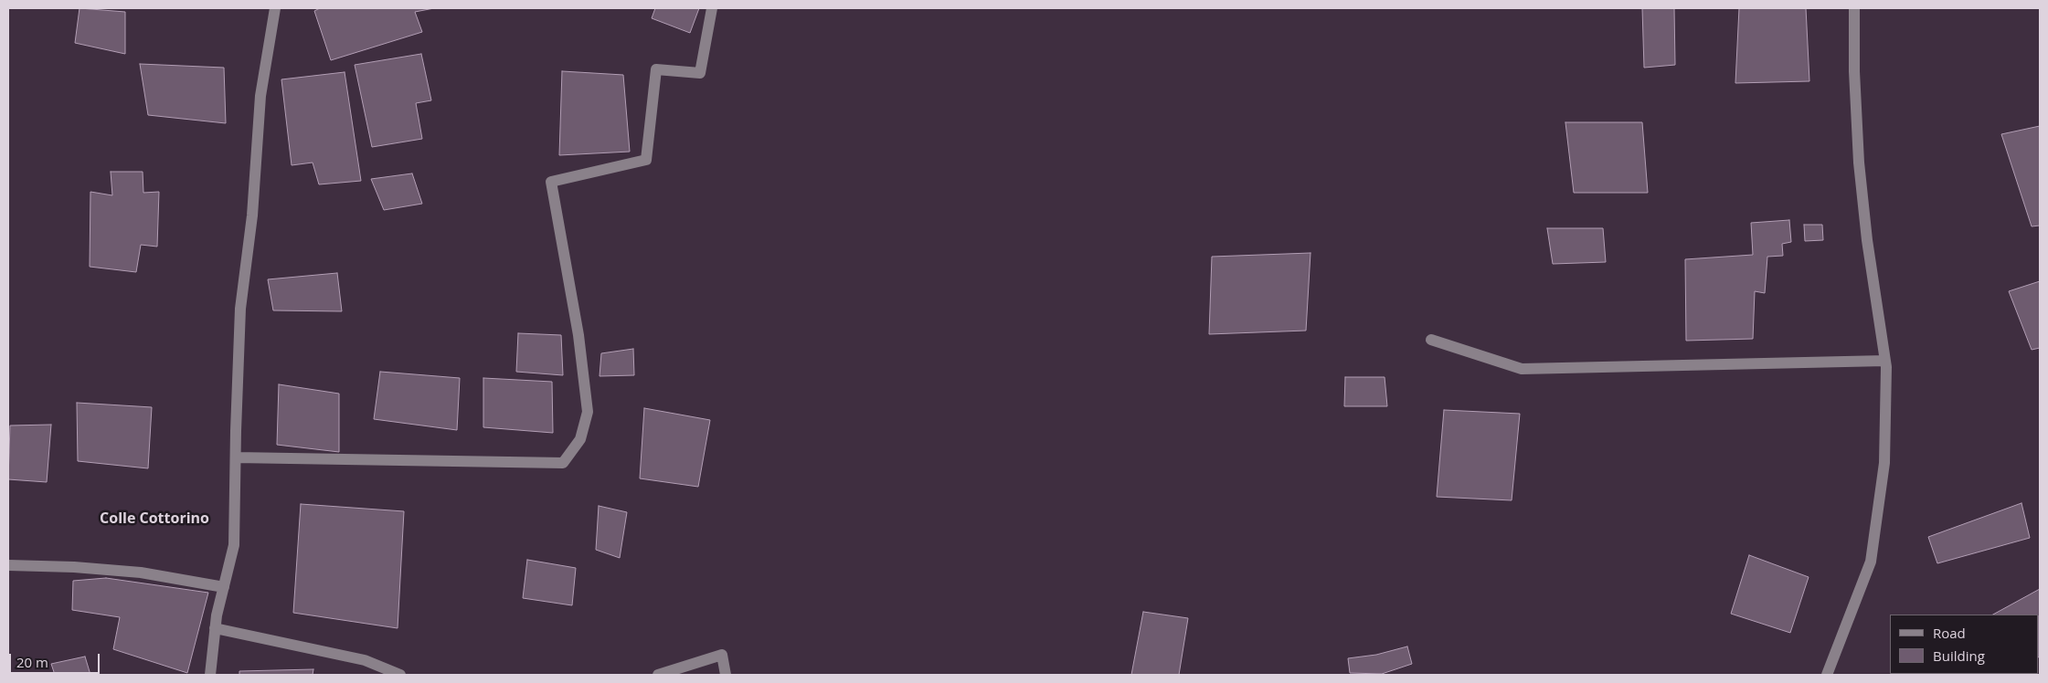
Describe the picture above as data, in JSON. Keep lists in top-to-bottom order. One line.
{"districts":["Colle Cottorino"],"legend":["Road","Building"],"scale_bar":"20 m"}
